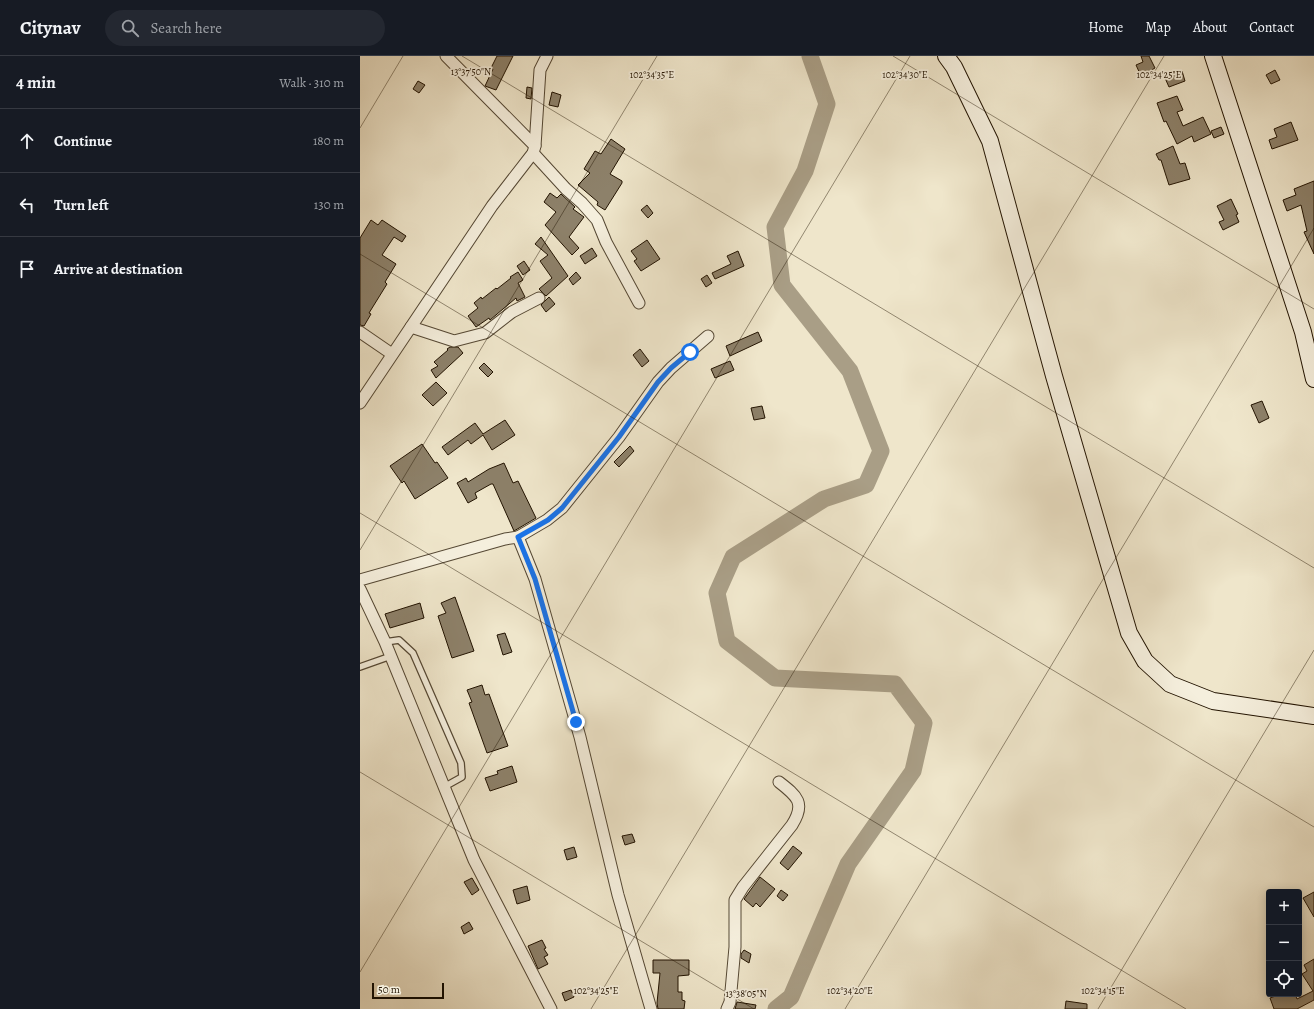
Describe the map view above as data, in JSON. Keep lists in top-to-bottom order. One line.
{"scale_bar":"50 m","page":{"header":"Citynav","search":"Search here","nav":["Home","Map","About","Contact"],"heading":["4 min","Walk · 310 m"],"list":[["Continue","180 m"],["Turn left","130 m"],"Arrive at destination"],"map_buttons":["+","−"],"scale":"50 m"},"coordinates":["13°37'50\"N","102°34'35\"E","102°34'30\"E","102°34'25\"E","102°34'20\"E","102°34'15\"E","13°38'05\"N"]}
